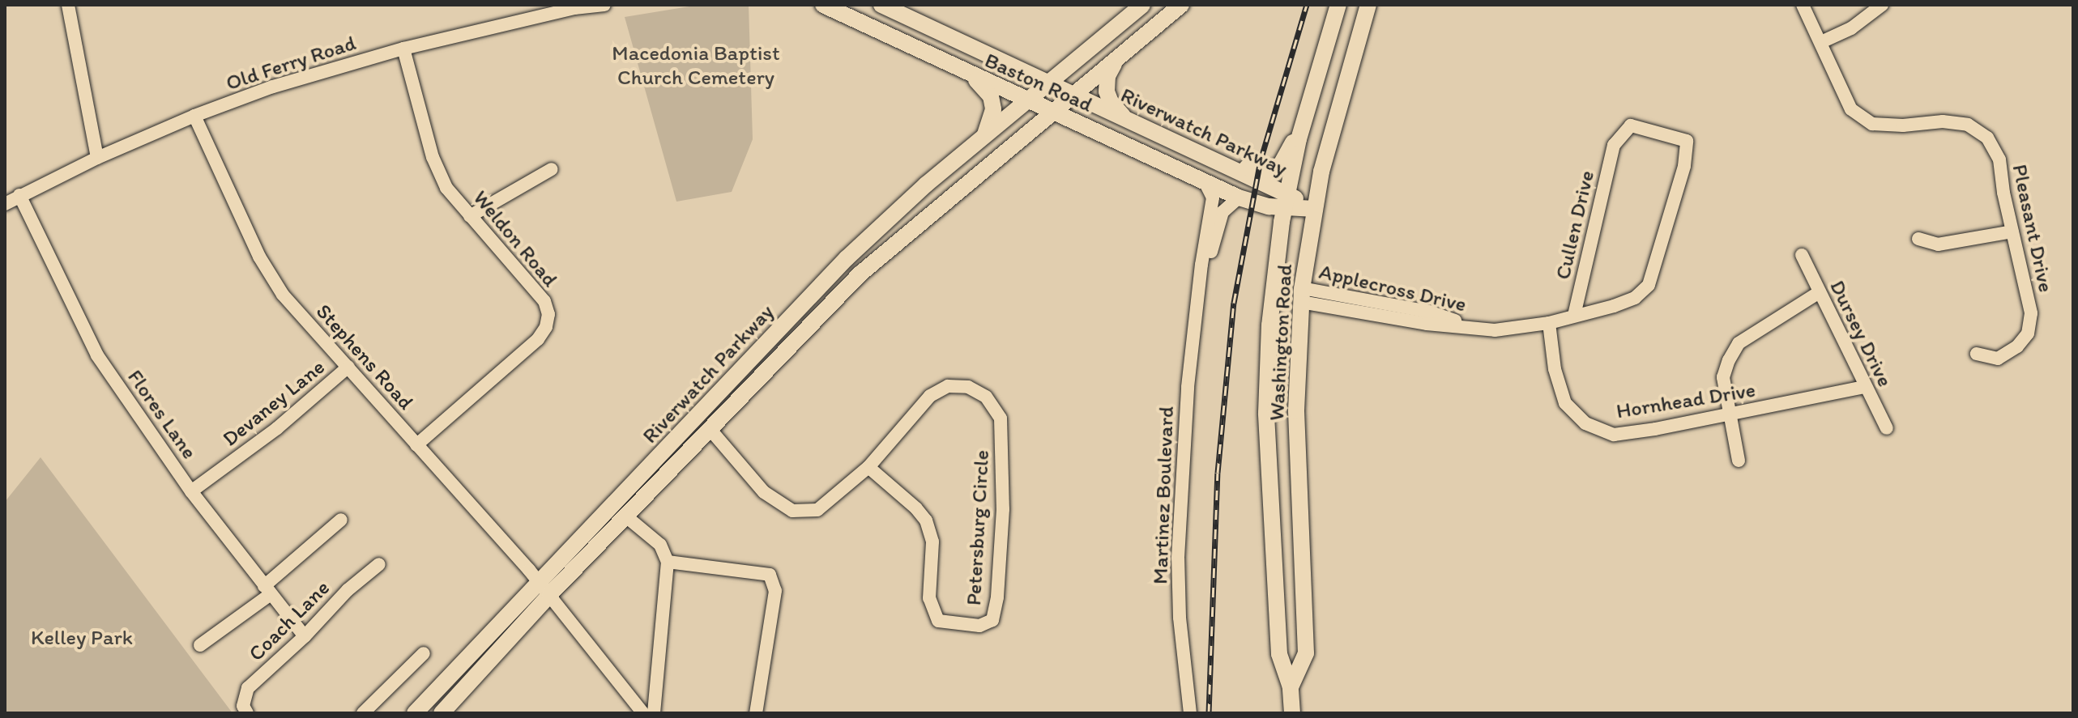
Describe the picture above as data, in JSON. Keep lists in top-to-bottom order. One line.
{"streets":{"main road":["Baston Road","Riverwatch Parkway","Washington Road"],"street":["Old Ferry Road","Cullen Drive","Pleasant Drive","Weldon Road","Applecross Drive","Dursey Drive","Stephens Road","Hornhead Drive","Devaney Lane","Flores Lane","Martinez Boulevard","Petersburg Circle","Coach Lane"]},"crossings":[["Old Ferry Road","Weldon Road"],["Old Ferry Road","Stephens Road"],["Old Ferry Road","Flores Lane"],["Baston Road","Riverwatch Parkway"],["Baston Road","Washington Road"],["Baston Road","Martinez Boulevard"],["Riverwatch Parkway","Washington Road"],["Riverwatch Parkway","Stephens Road"],["Riverwatch Parkway","Petersburg Circle"],["Cullen Drive","Applecross Drive"],["Weldon Road","Stephens Road"],["Applecross Drive","Washington Road"],["Applecross Drive","Hornhead Drive"],["Dursey Drive","Hornhead Drive"],["Stephens Road","Devaney Lane"],["Devaney Lane","Flores Lane"],["Flores Lane","Coach Lane"]],"parks":["Macedonia Baptist Church Cemetery","Kelley Park"]}
